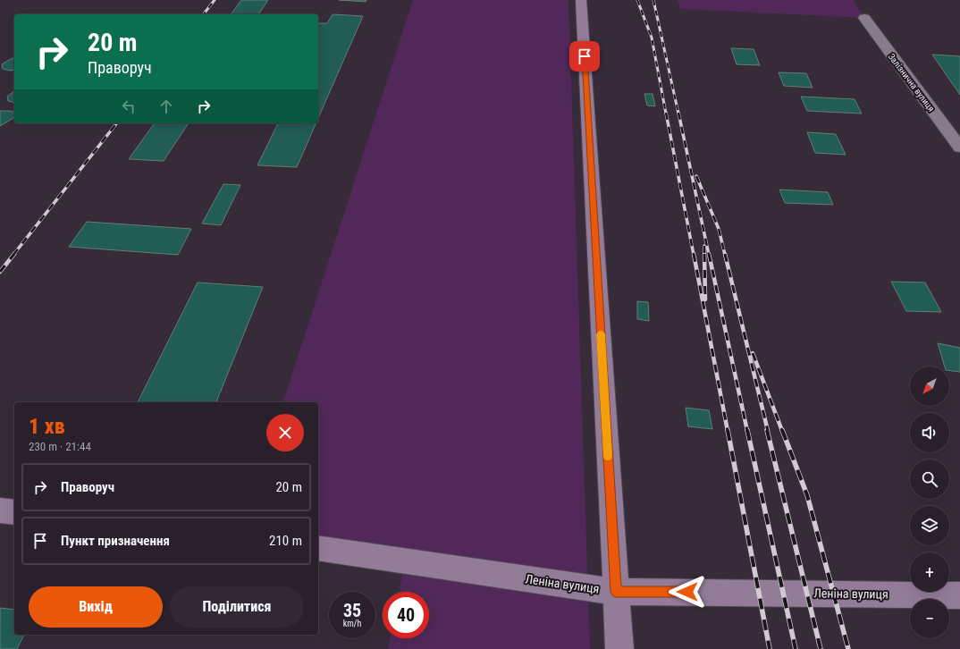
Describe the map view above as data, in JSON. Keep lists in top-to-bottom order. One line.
{"streets":{"street":["Залізнична вулиця","Леніна вулиця"]},"north":"bottom left","page":{"turn":["20 m","Праворуч"],"map_buttons":["+","−"],"heading":["1 хв","230 m · 21:44"],"list":[{"name":"Праворуч","value":"20 m"},{"name":"Пункт призначення","value":"210 m"}],"buttons":["Вихід","Поділитися"],"speed":"35 km/h","limit":"40"}}
